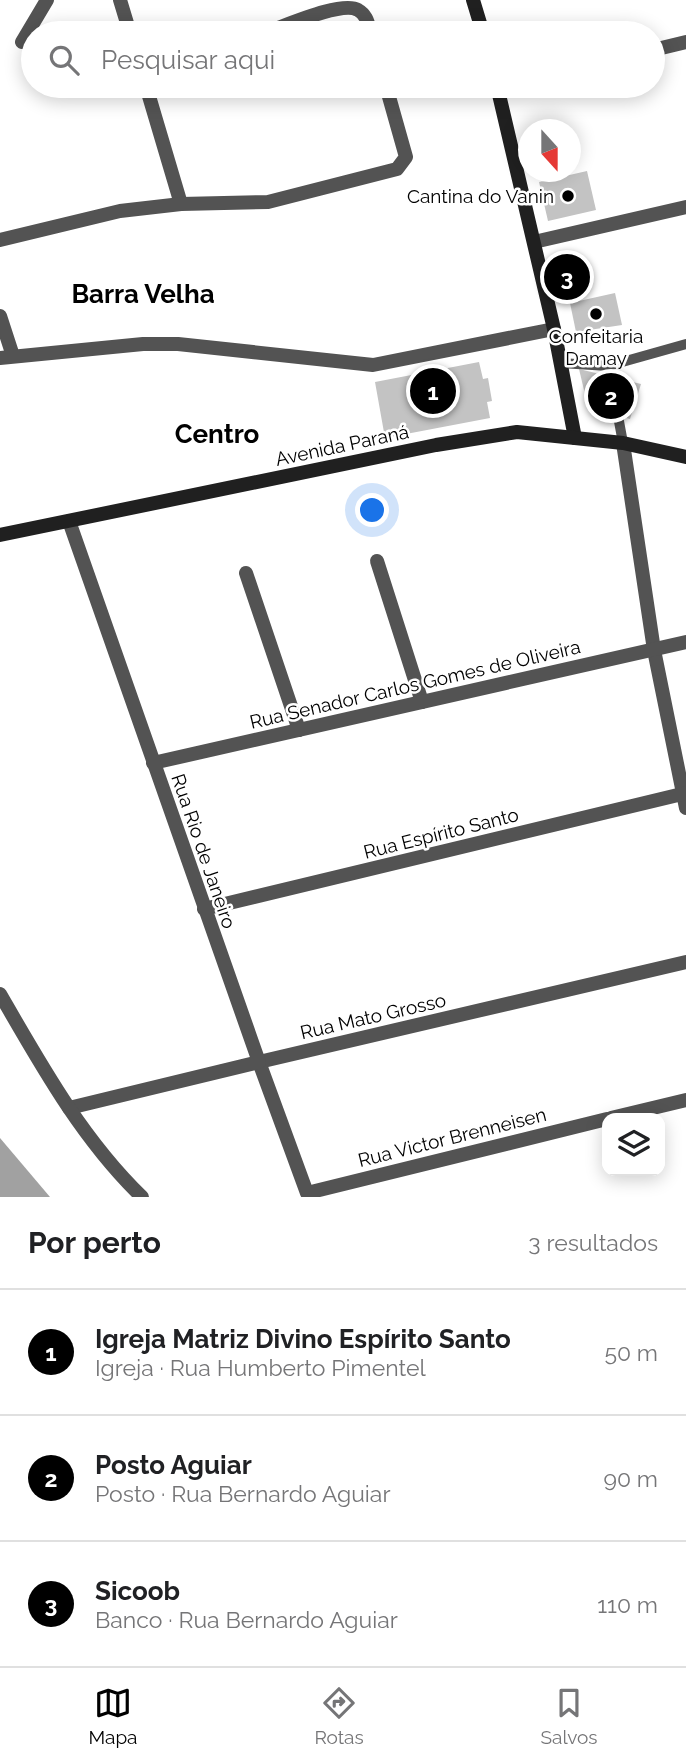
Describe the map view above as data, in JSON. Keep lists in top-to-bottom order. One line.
{"streets":{"main road":["Avenida Paraná"],"street":["Rua Senador Carlos Gomes de Oliveira","Rua Espírito Santo","Rua Rio de Janeiro","Rua Mato Grosso","Rua Victor Brenneisen"]},"crossings":[["Avenida Paraná","Rua Rio de Janeiro"],["Rua Senador Carlos Gomes de Oliveira","Rua Rio de Janeiro"],["Rua Espírito Santo","Rua Rio de Janeiro"],["Rua Rio de Janeiro","Rua Mato Grosso"],["Rua Rio de Janeiro","Rua Victor Brenneisen"]],"districts":["Barra Velha","Centro"],"places":["Cantina do Vanin","Confeitaria Damay"],"north":"bottom","page":{"search":"Pesquisar aqui","pins":["3","1","2"],"heading":["Por perto","3 resultados"],"list":[{"mark":"1","name":"Igreja Matriz Divino Espírito Santo","note":"Igreja · Rua Humberto Pimentel","value":"50 m"},{"mark":"2","name":"Posto Aguiar","note":"Posto · Rua Bernardo Aguiar","value":"90 m"},{"mark":"3","name":"Sicoob","note":"Banco · Rua Bernardo Aguiar","value":"110 m"}],"nav":["Mapa","Rotas","Salvos"]}}
